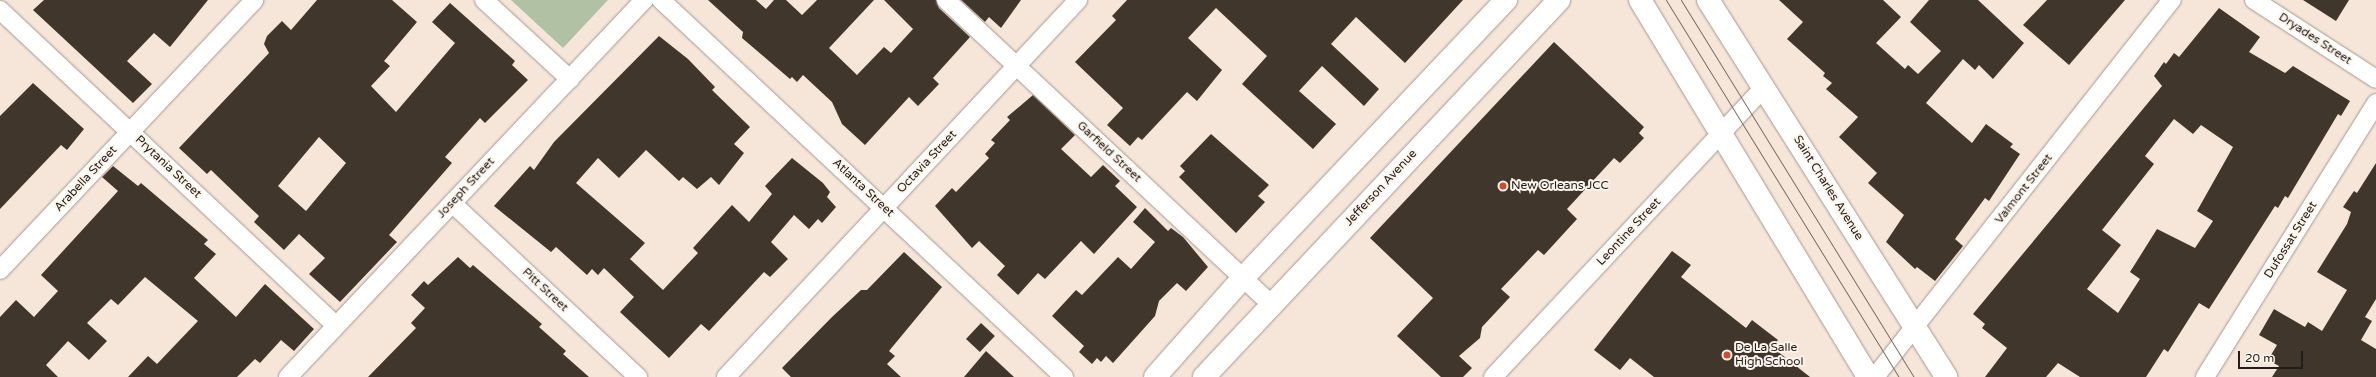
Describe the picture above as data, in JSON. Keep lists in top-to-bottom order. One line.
{"streets":{"street":["Dryades Street","Garfield Street","Octavia Street","Prytania Street","Arabella Street","Joseph Street","Atlanta Street","Jefferson Avenue","Saint Charles Avenue","Valmont Street","Leontine Street","Dufossat Street","Pitt Street"]},"crossings":[["Garfield Street","Octavia Street"],["Garfield Street","Jefferson Avenue"],["Octavia Street","Atlanta Street"],["Prytania Street","Arabella Street"],["Prytania Street","Joseph Street"],["Joseph Street","Pitt Street"],["Saint Charles Avenue","Valmont Street"],["Saint Charles Avenue","Leontine Street"]],"places":["New Orleans JCC","De La Salle High School"],"scale_bar":"20 m"}
